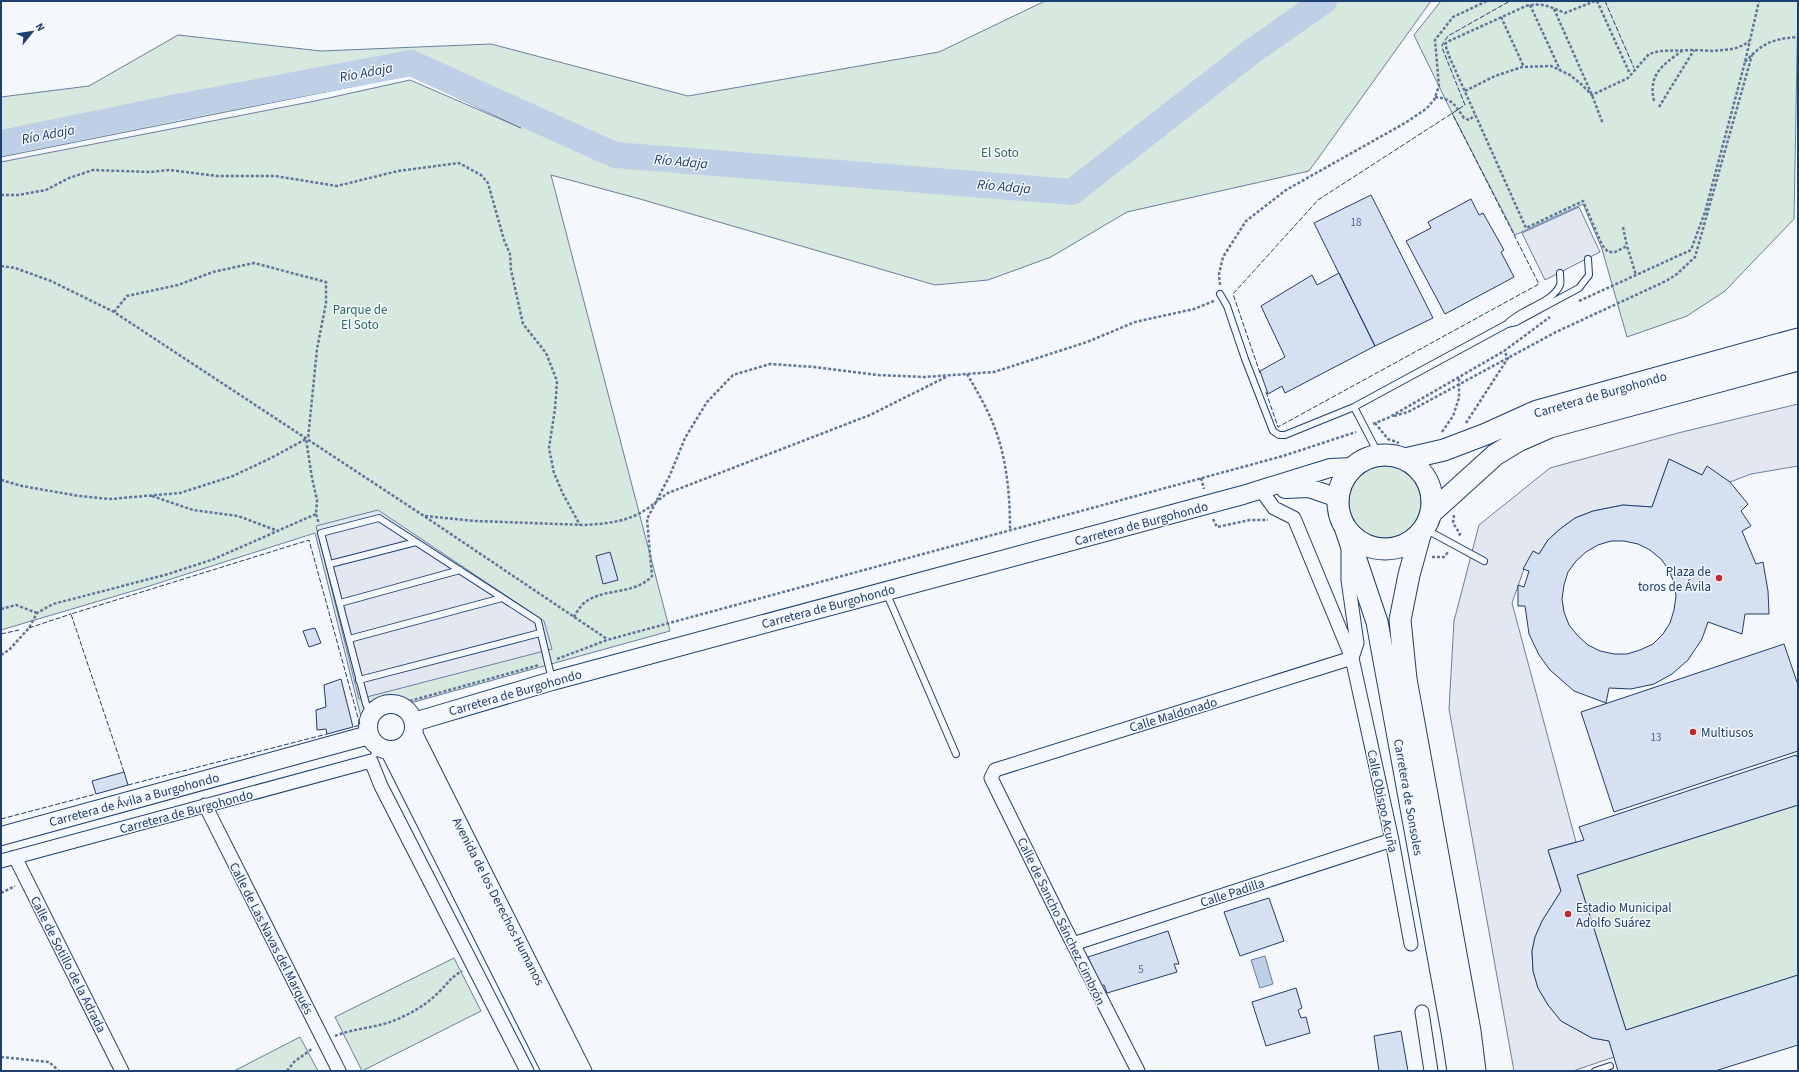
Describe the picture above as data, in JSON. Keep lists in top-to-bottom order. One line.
{"streets":{"highway":["Carretera de Burgohondo","Carretera de Sonsoles"],"main road":["Carretera de Ávila a Burgohondo","Avenida de los Derechos Humanos"],"street":["Calle Maldonado","Calle Obispo Acuña","Calle Padilla","Calle de Sancho Sánchez Cimbrón","Calle de Las Navas del Marqués","Calle de Sotillo de la Adrada"]},"crossings":[["Carretera de Burgohondo","Carretera de Sonsoles"],["Carretera de Burgohondo","Carretera de Ávila a Burgohondo"],["Carretera de Burgohondo","Calle Obispo Acuña"],["Carretera de Burgohondo","Avenida de los Derechos Humanos"],["Carretera de Burgohondo","Calle de Las Navas del Marqués"],["Carretera de Burgohondo","Calle de Sotillo de la Adrada"],["Calle Maldonado","Calle Obispo Acuña"],["Calle Maldonado","Calle de Sancho Sánchez Cimbrón"],["Carretera de Sonsoles","Calle Obispo Acuña"],["Carretera de Ávila a Burgohondo","Avenida de los Derechos Humanos"],["Calle Obispo Acuña","Calle Padilla"],["Calle Padilla","Calle de Sancho Sánchez Cimbrón"]],"water":["Río Adaja"],"parks":["El Soto","Parque de El Soto"],"places":["Plaza de toros de Ávila","Multiusos","Estadio Municipal Adolfo Suárez"],"house_numbers":["18","13","5"],"north":"top right"}
